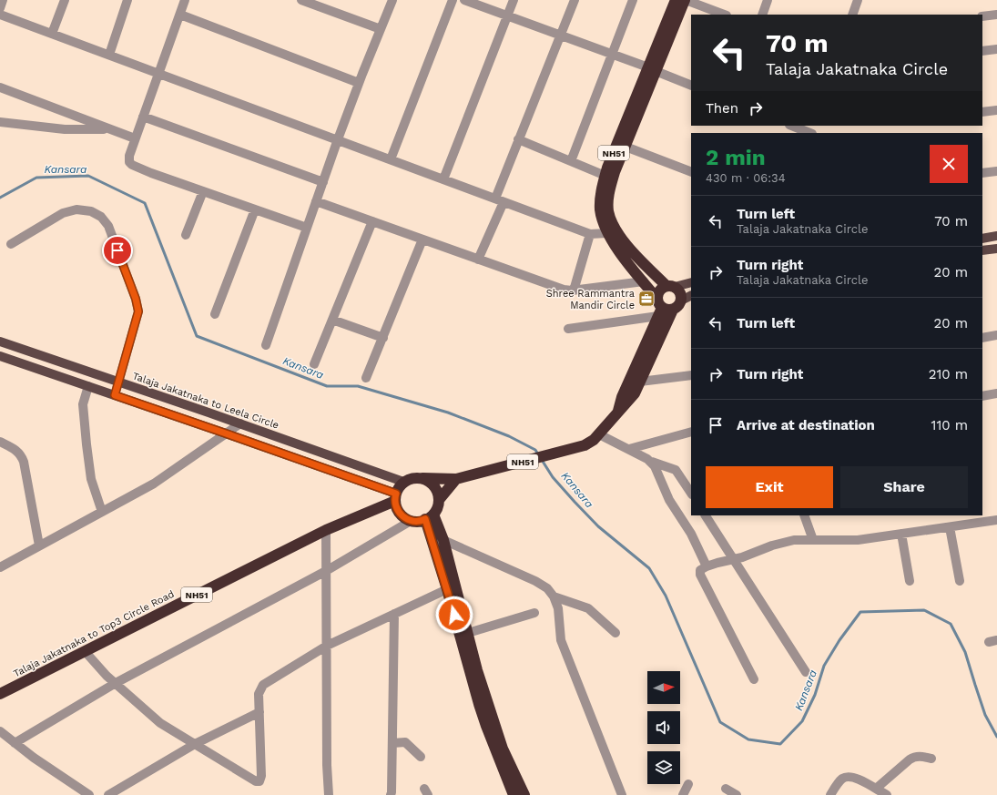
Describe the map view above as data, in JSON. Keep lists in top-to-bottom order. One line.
{"streets":{"highway":["NH51","Talaja Jakatnaka to Top3 Circle Road"],"main road":["Talaja Jakatnaka to Leela Circle"]},"crossings":[["NH51","Talaja Jakatnaka to Leela Circle"],["NH51","Talaja Jakatnaka to Top3 Circle Road"],["Talaja Jakatnaka to Leela Circle","Talaja Jakatnaka to Top3 Circle Road"]],"water":["Kansara"],"places":{"office":["Shree Rammantra Mandir Circle"]},"north":"right","page":{"turn":["70 m","Talaja Jakatnaka Circle"],"then":"Then","heading":["2 min","430 m · 06:34"],"list":[{"name":"Turn left","note":"Talaja Jakatnaka Circle","value":"70 m"},{"name":"Turn right","note":"Talaja Jakatnaka Circle","value":"20 m"},{"name":"Turn left","value":"20 m"},{"name":"Turn right","value":"210 m"},{"name":"Arrive at destination","value":"110 m"}],"buttons":["Exit","Share"]}}
